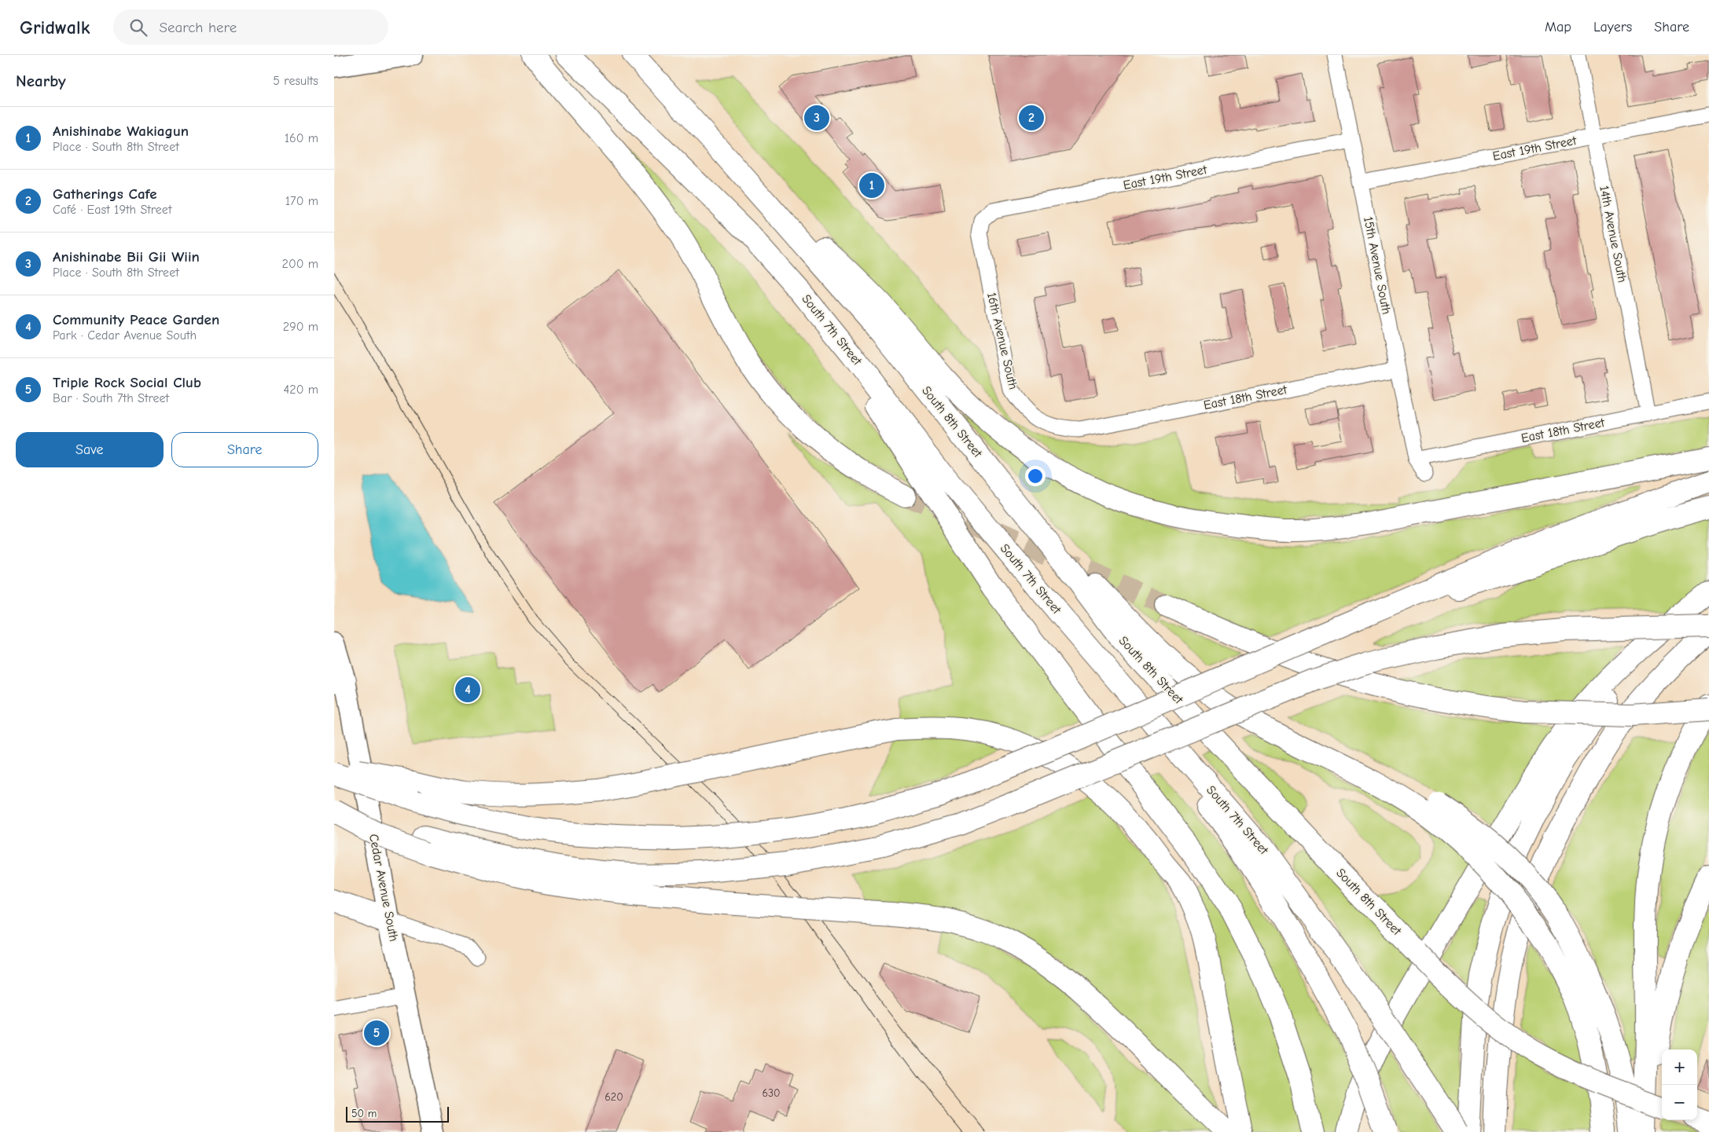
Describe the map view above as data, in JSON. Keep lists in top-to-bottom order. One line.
{"streets":{"highway":["South 7th Street","South 8th Street"],"main road":["Cedar Avenue South"],"street":["East 19th Street","14th Avenue South","15th Avenue South","16th Avenue South","East 18th Street"]},"crossings":[["East 19th Street","14th Avenue South"],["East 19th Street","15th Avenue South"],["East 19th Street","16th Avenue South"],["14th Avenue South","East 18th Street"],["15th Avenue South","East 18th Street"],["16th Avenue South","East 18th Street"]],"house_numbers":["630","620"],"scale_bar":"50 m","page":{"header":"Gridwalk","search":"Search here","nav":["Map","Layers","Share"],"heading":["Nearby","5 results"],"pins":["2","3","1","4","5"],"list":[{"mark":"1","name":"Anishinabe Wakiagun","note":"Place · South 8th Street","value":"160 m"},{"mark":"2","name":"Gatherings Cafe","note":"Café · East 19th Street","value":"170 m"},{"mark":"3","name":"Anishinabe Bii Gii Wiin","note":"Place · South 8th Street","value":"200 m"},{"mark":"4","name":"Community Peace Garden","note":"Park · Cedar Avenue South","value":"290 m"},{"mark":"5","name":"Triple Rock Social Club","note":"Bar · South 7th Street","value":"420 m"}],"buttons":["Save","Share"],"map_buttons":["+","−"],"scale":"50 m"}}
